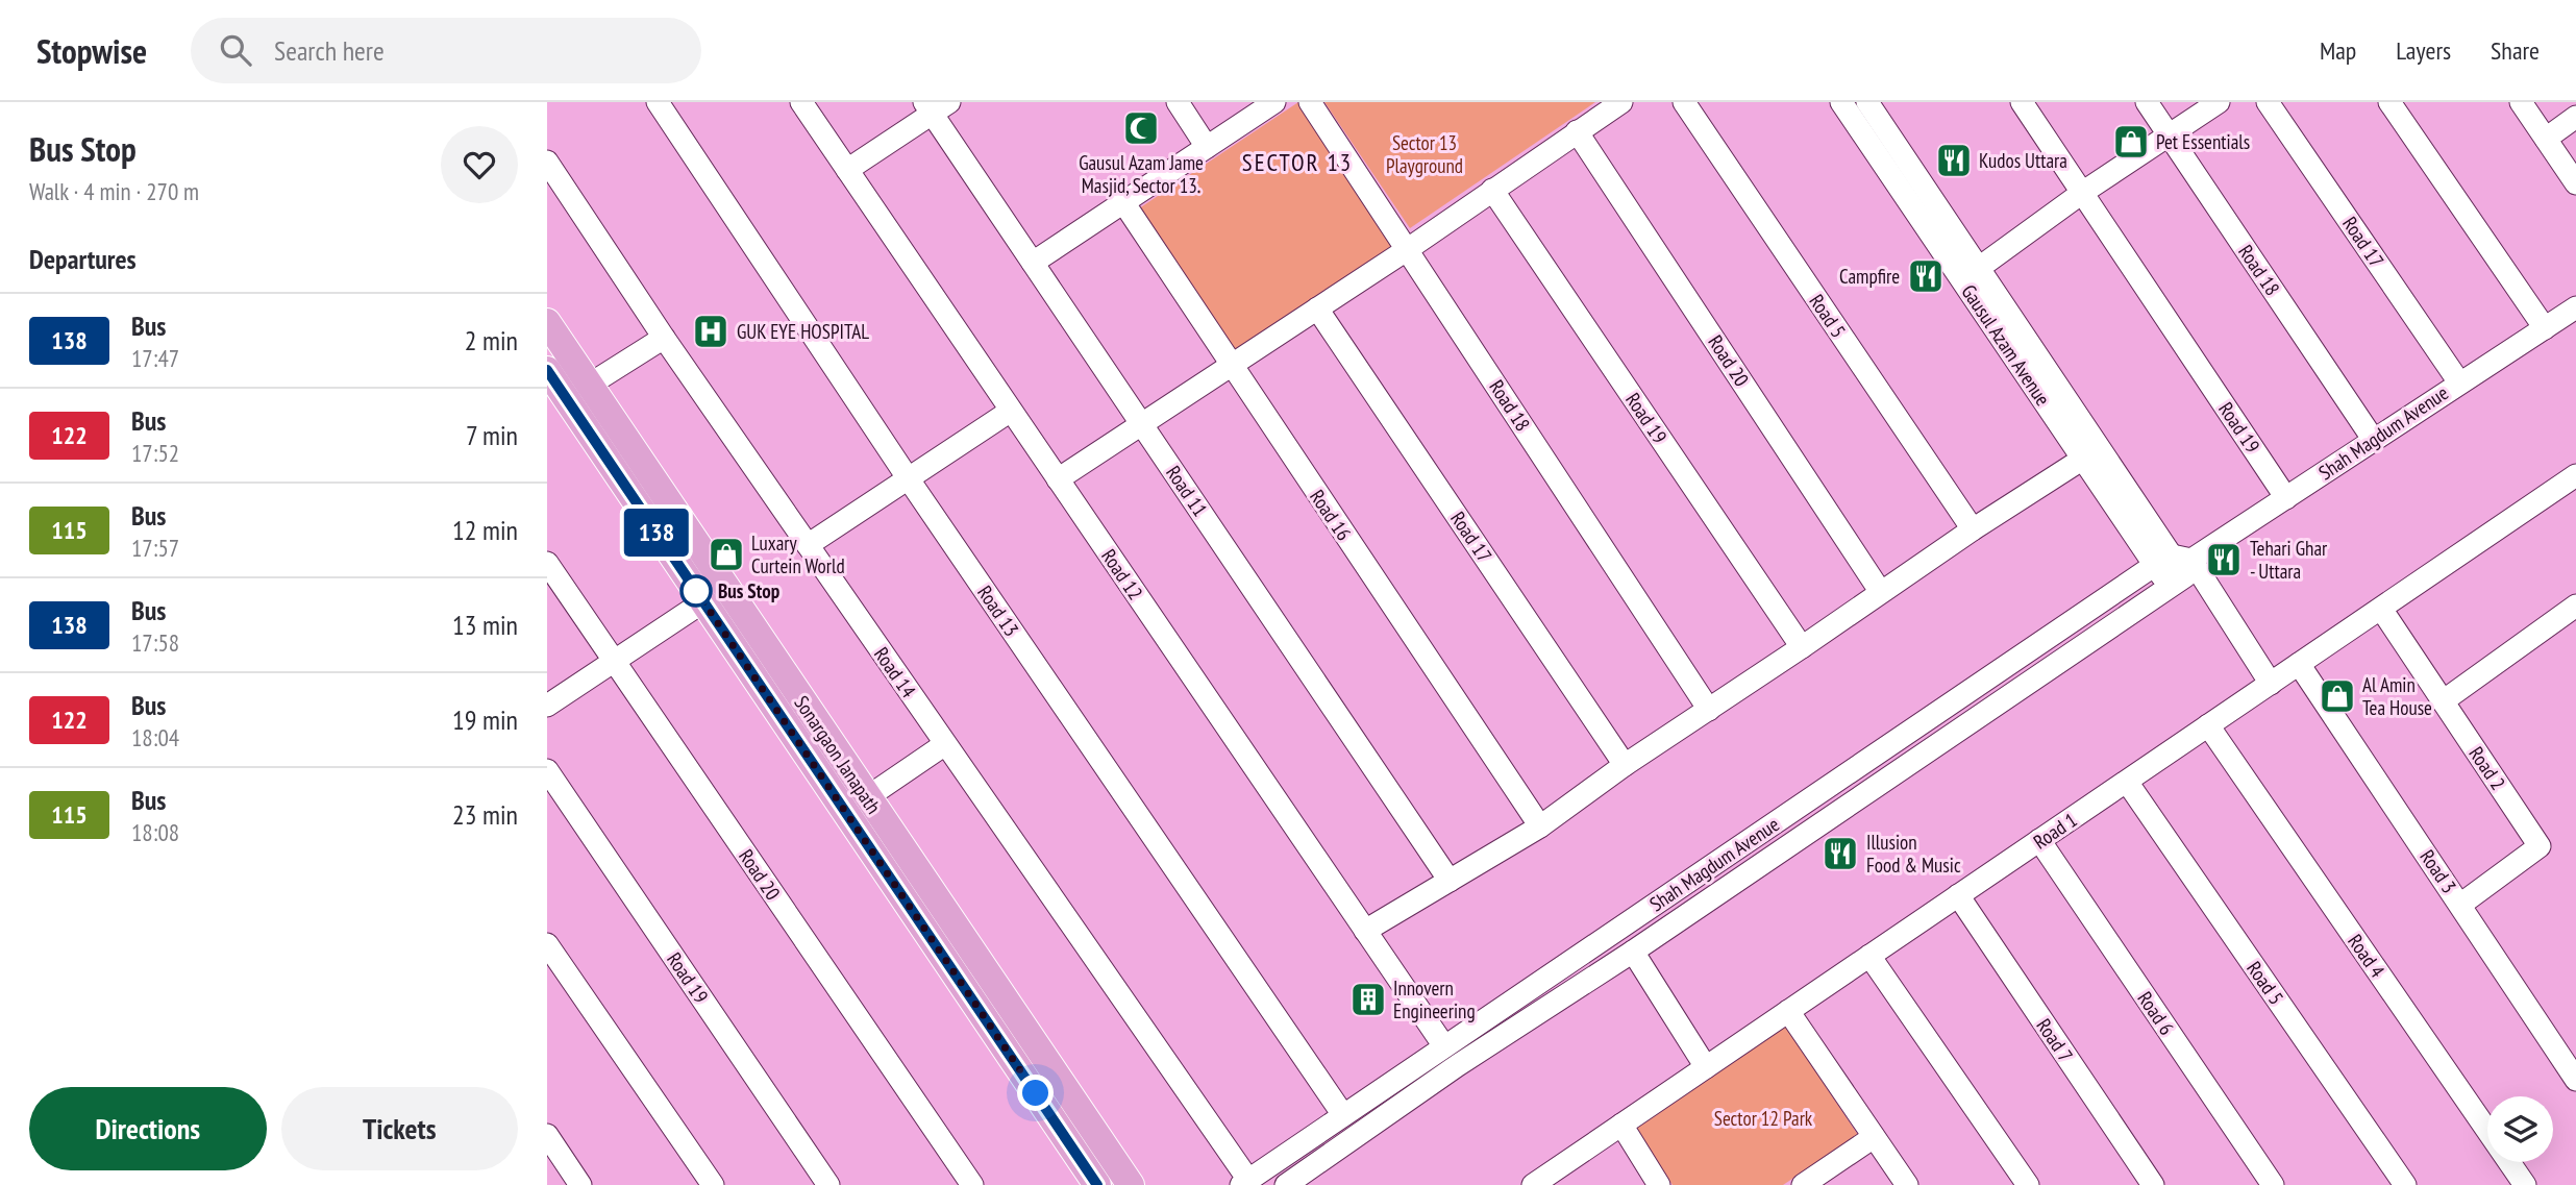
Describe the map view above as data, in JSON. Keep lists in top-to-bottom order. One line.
{"streets":{"main road":["Sonargaon Janapath"],"street":["Road 17","Road 18","Road 5","Gausul Azam Avenue","Road 20","Road 19","Shah Magdum Avenue","Road 11","Road 16","Road 12","Road 13","Road 14","Road 2","Road 1","Road 3","Road 4","Road 6","Road 7"]},"crossings":[["Road 17","Shah Magdum Avenue"],["Road 18","Shah Magdum Avenue"],["Road 5","Road 1"],["Gausul Azam Avenue","Shah Magdum Avenue"],["Road 19","Shah Magdum Avenue"],["Shah Magdum Avenue","Road 12"],["Shah Magdum Avenue","Road 13"],["Shah Magdum Avenue","Road 14"],["Road 2","Road 1"],["Road 2","Road 3"],["Road 1","Road 3"],["Road 1","Road 4"],["Road 1","Road 6"],["Road 1","Road 7"]],"districts":["SECTOR 13"],"parks":["Sector 13 Playground","Sector 12 Park"],"places":{"mosque":["Gausul Azam Jame Masjid, Sector 13."],"shop":["Pet Essentials","Luxary Curtein World","Al Amin Tea House"],"restaurant":["Kudos Uttara","Campfire","Tehari Ghar - Uttara","Illusion Food & Music"],"hospital":["GUK EYE HOSPITAL"],"other":["Bus Stop"],"building":["Innovern Engineering"]},"lines":["bus line 138"],"page":{"header":"Stopwise","search":"Search here","nav":["Map","Layers","Share"],"heading":[["Bus Stop","Walk · 4 min · 270 m"],"Departures"],"on_map":"138","list":[{"mark":"138","name":"Bus","note":"17:47","value":"2 min"},{"mark":"122","name":"Bus","note":"17:52","value":"7 min"},{"mark":"115","name":"Bus","note":"17:57","value":"12 min"},{"mark":"138","name":"Bus","note":"17:58","value":"13 min"},{"mark":"122","name":"Bus","note":"18:04","value":"19 min"},{"mark":"115","name":"Bus","note":"18:08","value":"23 min"}],"buttons":["Directions","Tickets"]}}
